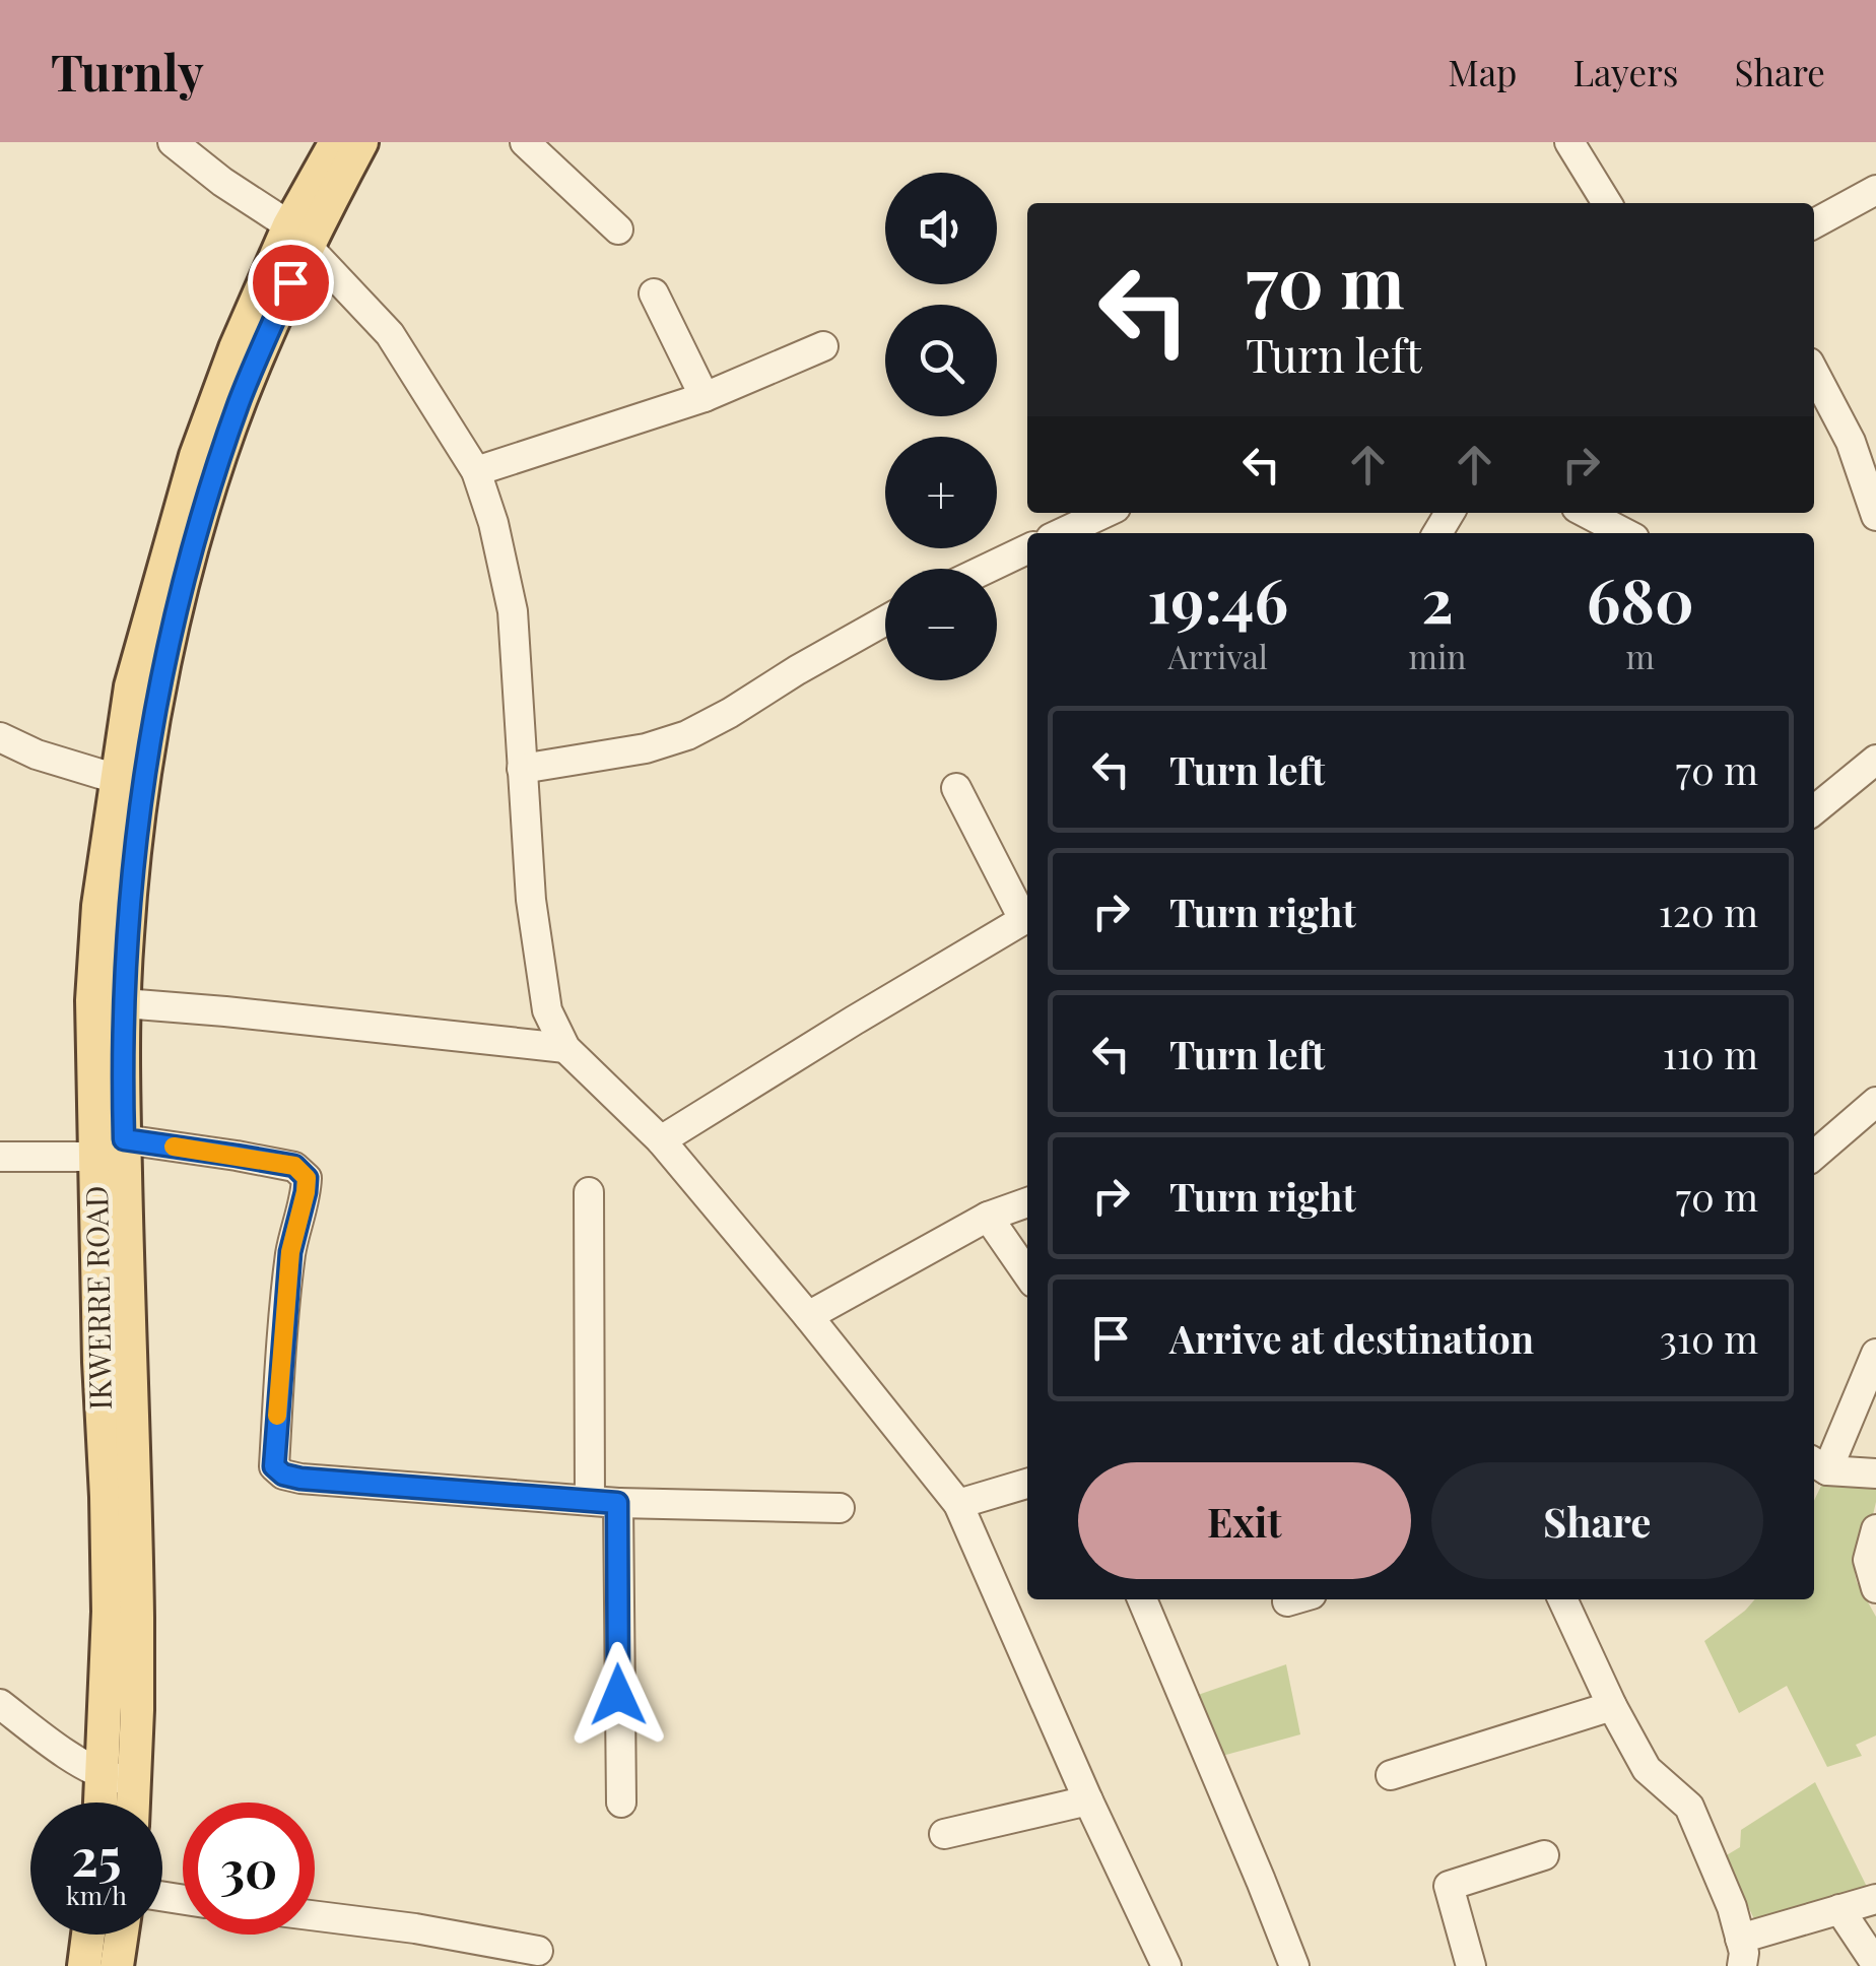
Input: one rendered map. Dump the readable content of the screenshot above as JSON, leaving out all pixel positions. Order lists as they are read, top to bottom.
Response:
{
  "streets": {
    "main road": ["IKWERRE ROAD"]
  },
  "page": {
    "header": "Turnly",
    "nav": ["Map", "Layers", "Share"],
    "map_buttons": ["+", "−"],
    "turn": ["70 m", "Turn left"],
    "eta": [
      "19:46",
      "Arrival",
      "2",
      "min",
      "680",
      "m"
    ],
    "list": [
      {
        "name": "Turn left",
        "value": "70 m"
      },
      {
        "name": "Turn right",
        "value": "120 m"
      },
      {
        "name": "Turn left",
        "value": "110 m"
      },
      {
        "name": "Turn right",
        "value": "70 m"
      },
      {
        "name": "Arrive at destination",
        "value": "310 m"
      }
    ],
    "buttons": ["Exit", "Share"],
    "speed": "25 km/h",
    "limit": "30"
  }
}
